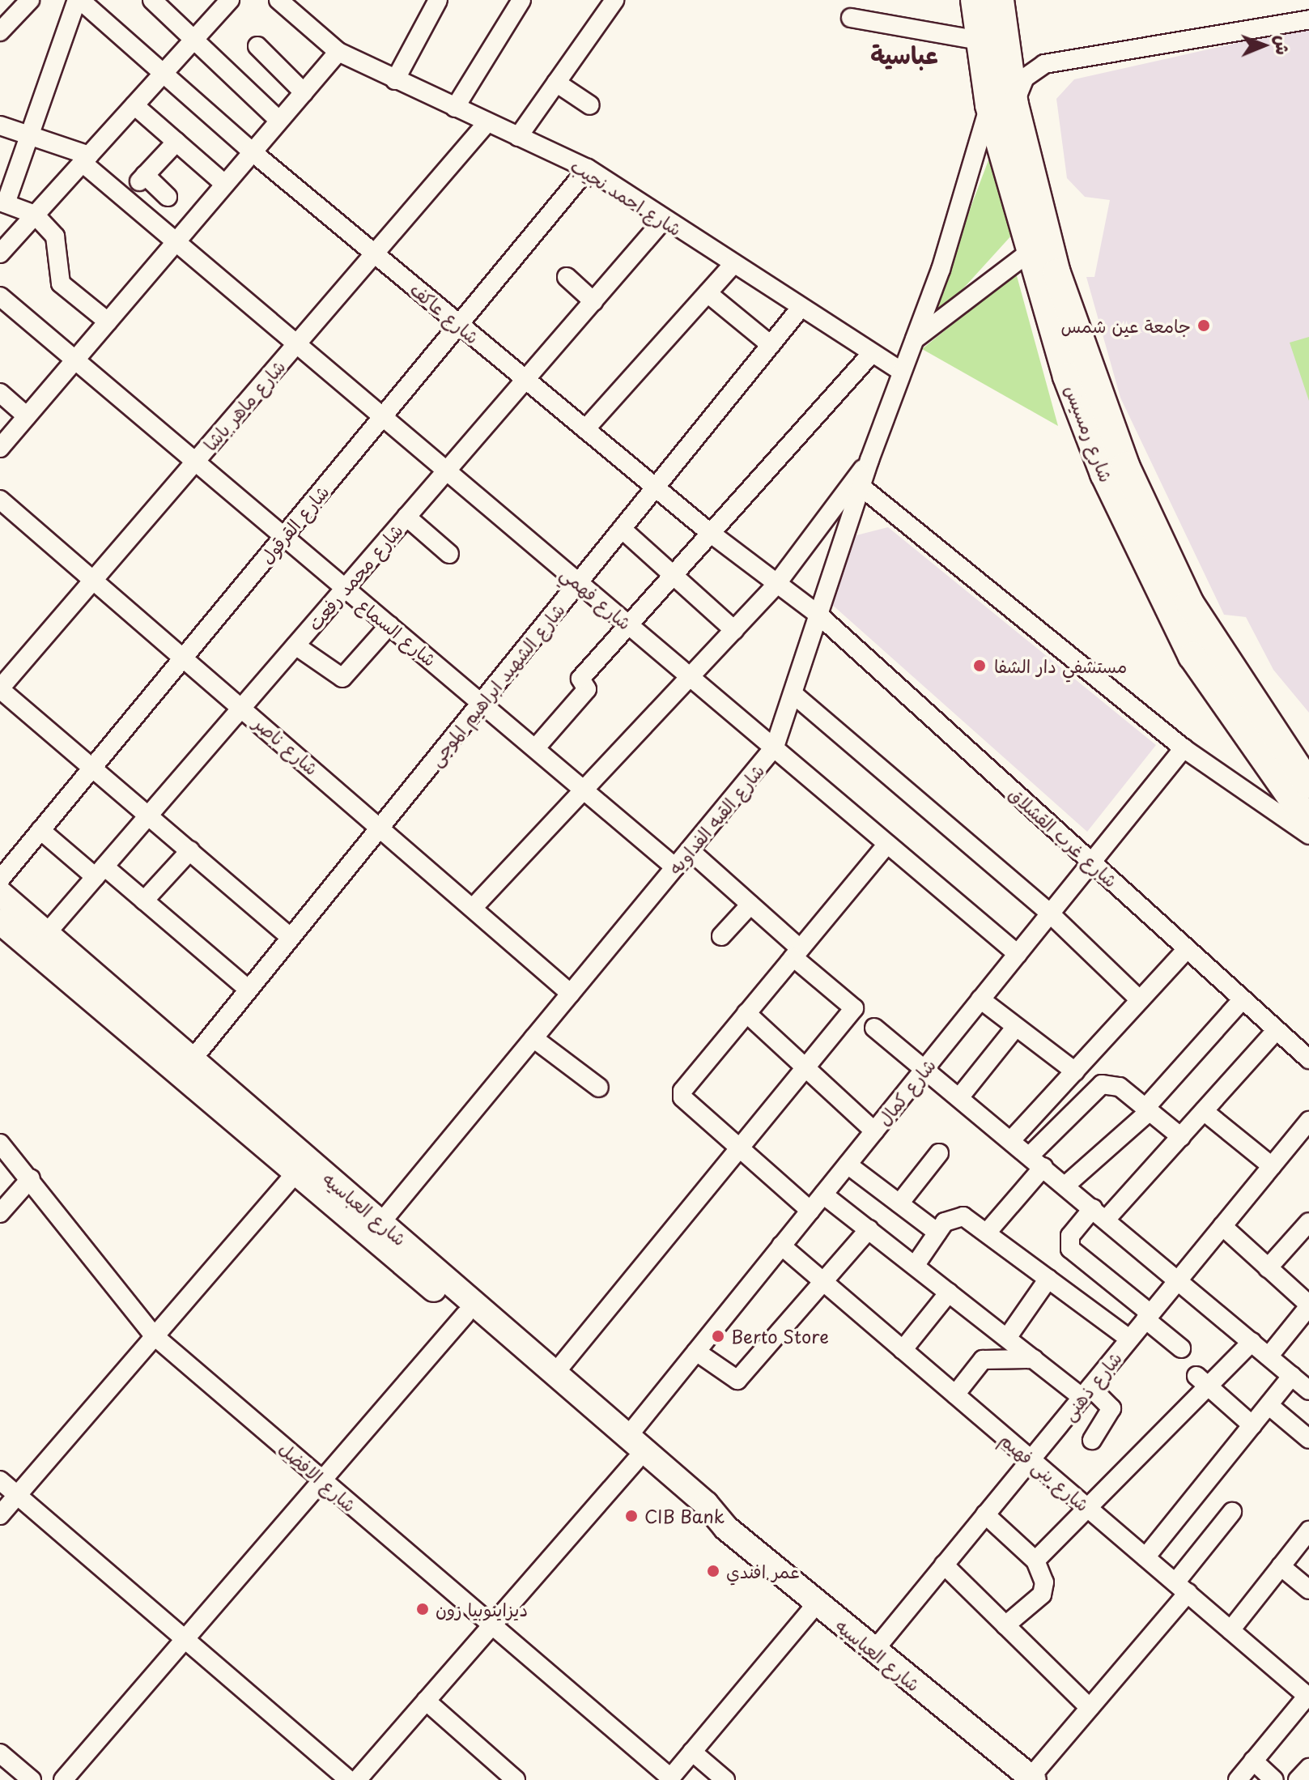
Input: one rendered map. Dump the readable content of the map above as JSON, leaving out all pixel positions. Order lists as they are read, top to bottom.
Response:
{
  "streets": {
    "main road": ["شارع رمسيس", "شارع العباسيه"],
    "street": [
      "شارع احمد نجيب",
      "شارع عاكف",
      "شارع ماهر باشا",
      "شارع القرقول",
      "شارع محمد رفعت",
      "شارع فهمي",
      "شارع السماع",
      "شارع الشهيد ابراهيم الموجى",
      "شارع ناصر",
      "شارع القبه الفداويه",
      "شارع غرب القشلاق",
      "شارع كمال",
      "شارع ذهنى",
      "شارع بنى فهيم",
      "شارع الافضل"
    ]
  },
  "crossings": [
    ["شارع احمد نجيب", "شارع ماهر باشا"],
    ["شارع احمد نجيب", "شارع القرقول"],
    ["شارع احمد نجيب", "شارع محمد رفعت"],
    ["شارع احمد نجيب", "شارع الشهيد ابراهيم الموجى"],
    ["شارع احمد نجيب", "شارع القبه الفداويه"],
    ["شارع عاكف", "شارع ماهر باشا"],
    ["شارع عاكف", "شارع القرقول"],
    ["شارع عاكف", "شارع محمد رفعت"],
    ["شارع عاكف", "شارع الشهيد ابراهيم الموجى"],
    ["شارع عاكف", "شارع القبه الفداويه"],
    ["شارع عاكف", "شارع غرب القشلاق"],
    ["شارع ماهر باشا", "شارع فهمي"],
    ["شارع ماهر باشا", "شارع السماع"],
    ["شارع ماهر باشا", "شارع ناصر"],
    ["شارع رمسيس", "شارع القبه الفداويه"],
    ["شارع القرقول", "شارع فهمي"],
    ["شارع القرقول", "شارع السماع"],
    ["شارع القرقول", "شارع ناصر"],
    ["شارع محمد رفعت", "شارع فهمي"],
    ["شارع محمد رفعت", "شارع السماع"],
    ["شارع محمد رفعت", "شارع ناصر"],
    ["شارع محمد رفعت", "شارع العباسيه"],
    ["شارع فهمي", "شارع الشهيد ابراهيم الموجى"],
    ["شارع فهمي", "شارع القبه الفداويه"],
    ["شارع فهمي", "شارع كمال"],
    ["شارع السماع", "شارع الشهيد ابراهيم الموجى"],
    ["شارع السماع", "شارع القبه الفداويه"],
    ["شارع الشهيد ابراهيم الموجى", "شارع ناصر"],
    ["شارع الشهيد ابراهيم الموجى", "شارع العباسيه"],
    ["شارع ناصر", "شارع القبه الفداويه"],
    ["شارع القبه الفداويه", "شارع غرب القشلاق"],
    ["شارع القبه الفداويه", "شارع العباسيه"],
    ["شارع غرب القشلاق", "شارع كمال"],
    ["شارع كمال", "شارع العباسيه"],
    ["شارع كمال", "شارع بنى فهيم"],
    ["شارع العباسيه", "شارع ذهنى"],
    ["شارع ذهنى", "شارع بنى فهيم"]
  ],
  "districts": ["عباسية"],
  "places": [
    "جامعة عين شمس",
    "مستشفي دار الشفا",
    "Berto Store",
    "CIB Bank",
    "عمر افندي",
    "ديزاينوبيا زون"
  ],
  "north": "right"
}
